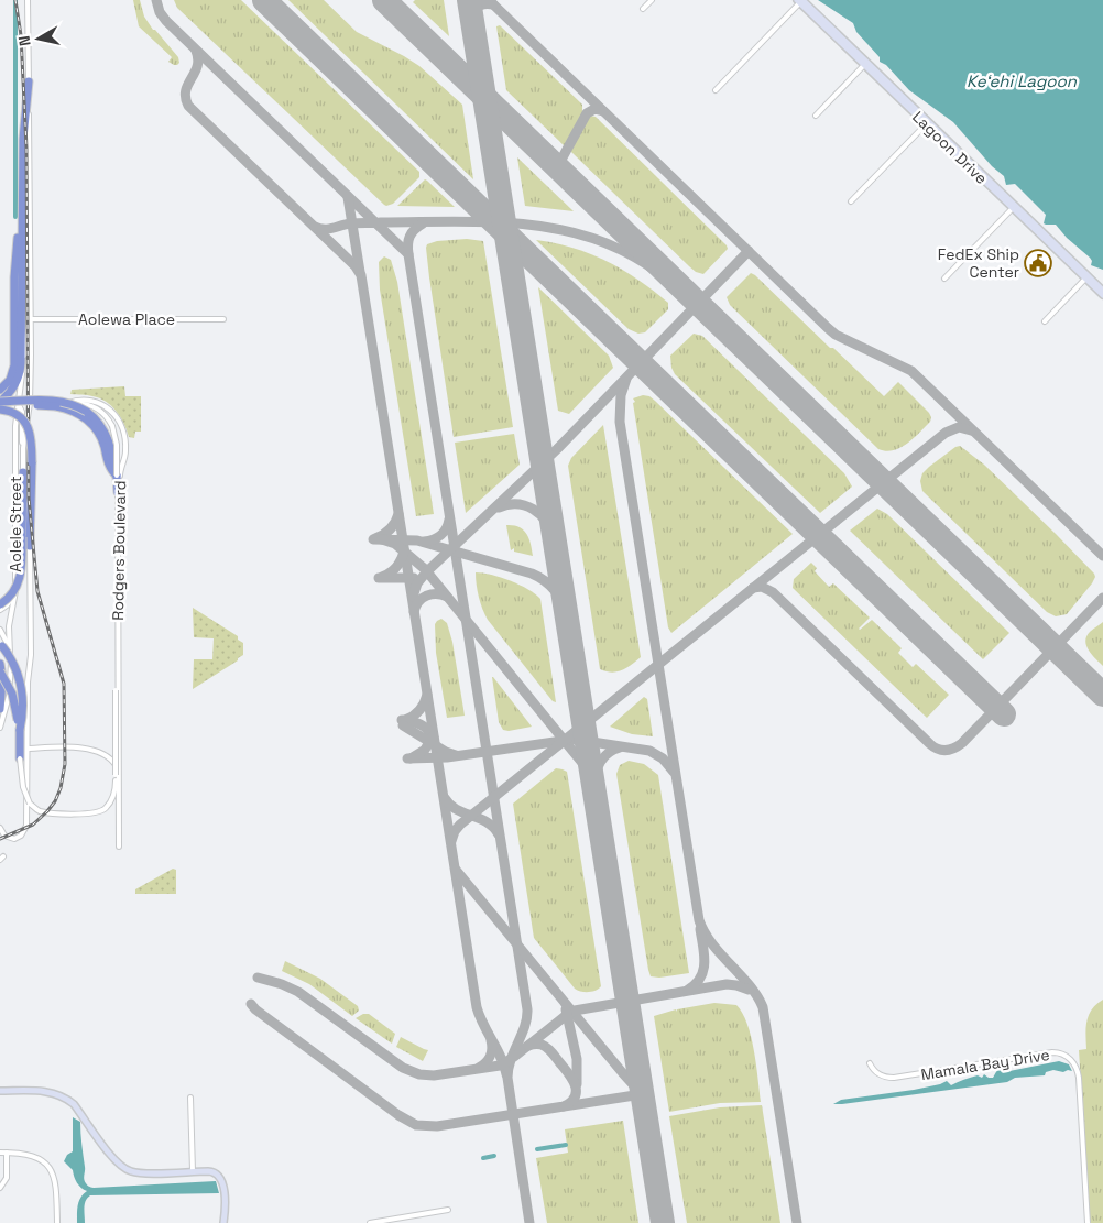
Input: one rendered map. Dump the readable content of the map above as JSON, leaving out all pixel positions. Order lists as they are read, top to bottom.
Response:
{
  "streets": {
    "street": [
      "Lagoon Drive",
      "Aolewa Place",
      "Aolele Street",
      "Rodgers Boulevard",
      "Mamala Bay Drive"
    ]
  },
  "crossings": [
    ["Aolewa Place", "Aolele Street"],
    ["Aolele Street", "Rodgers Boulevard"]
  ],
  "water": ["Keʻehi Lagoon"],
  "places": {
    "public building": ["FedEx Ship Center"]
  },
  "north": "left"
}
